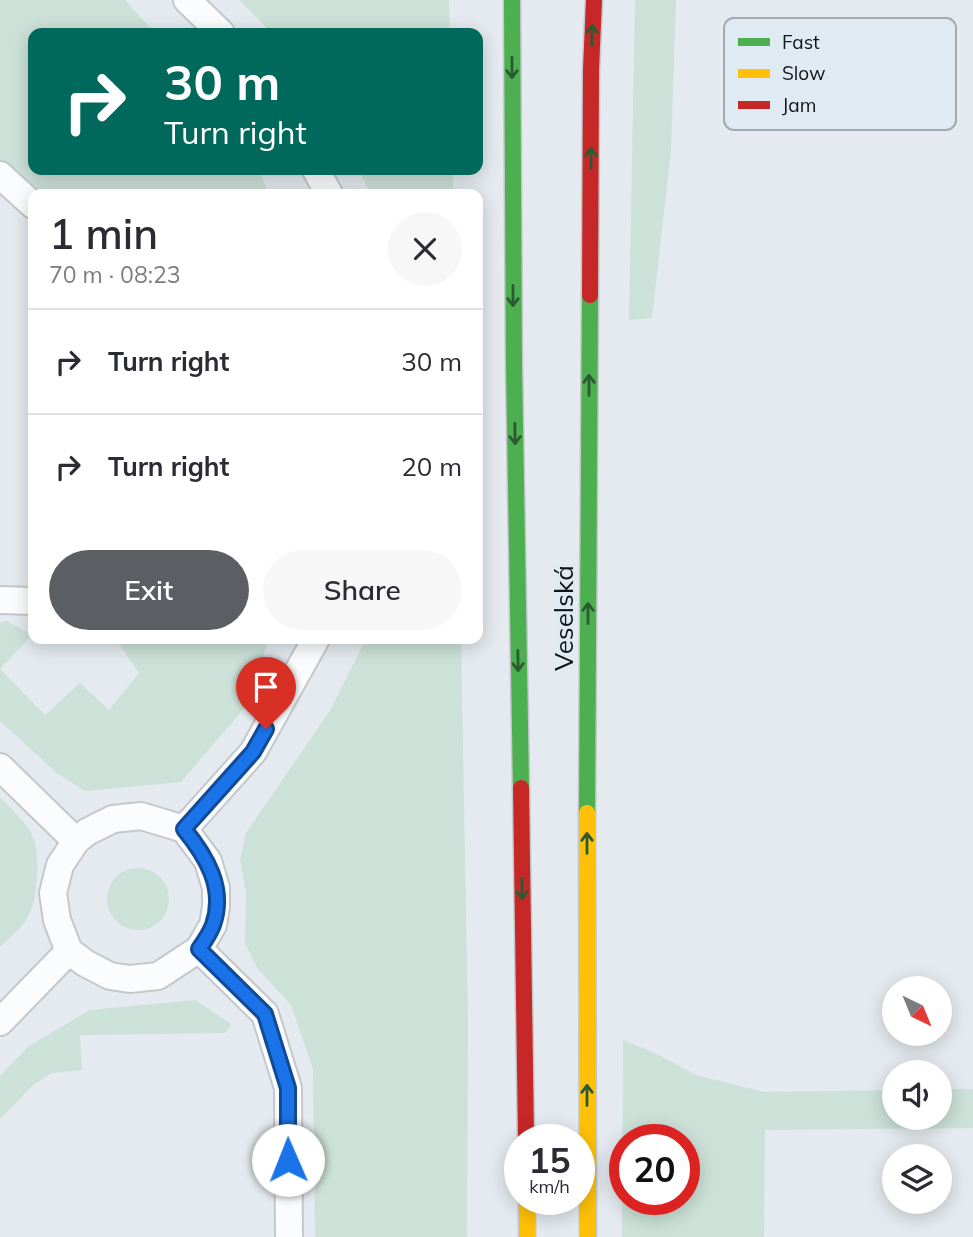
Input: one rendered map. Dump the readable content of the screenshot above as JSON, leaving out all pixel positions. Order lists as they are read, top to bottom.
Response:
{
  "streets": {
    "main road": ["Veselská"]
  },
  "legend": ["Fast", "Slow", "Jam"],
  "north": "bottom right",
  "page": {
    "turn": ["30 m", "Turn right"],
    "heading": ["1 min", "70 m · 08:23"],
    "list": [
      {
        "name": "Turn right",
        "value": "30 m"
      },
      {
        "name": "Turn right",
        "value": "20 m"
      }
    ],
    "buttons": ["Exit", "Share"],
    "speed": "15 km/h",
    "limit": "20"
  }
}
